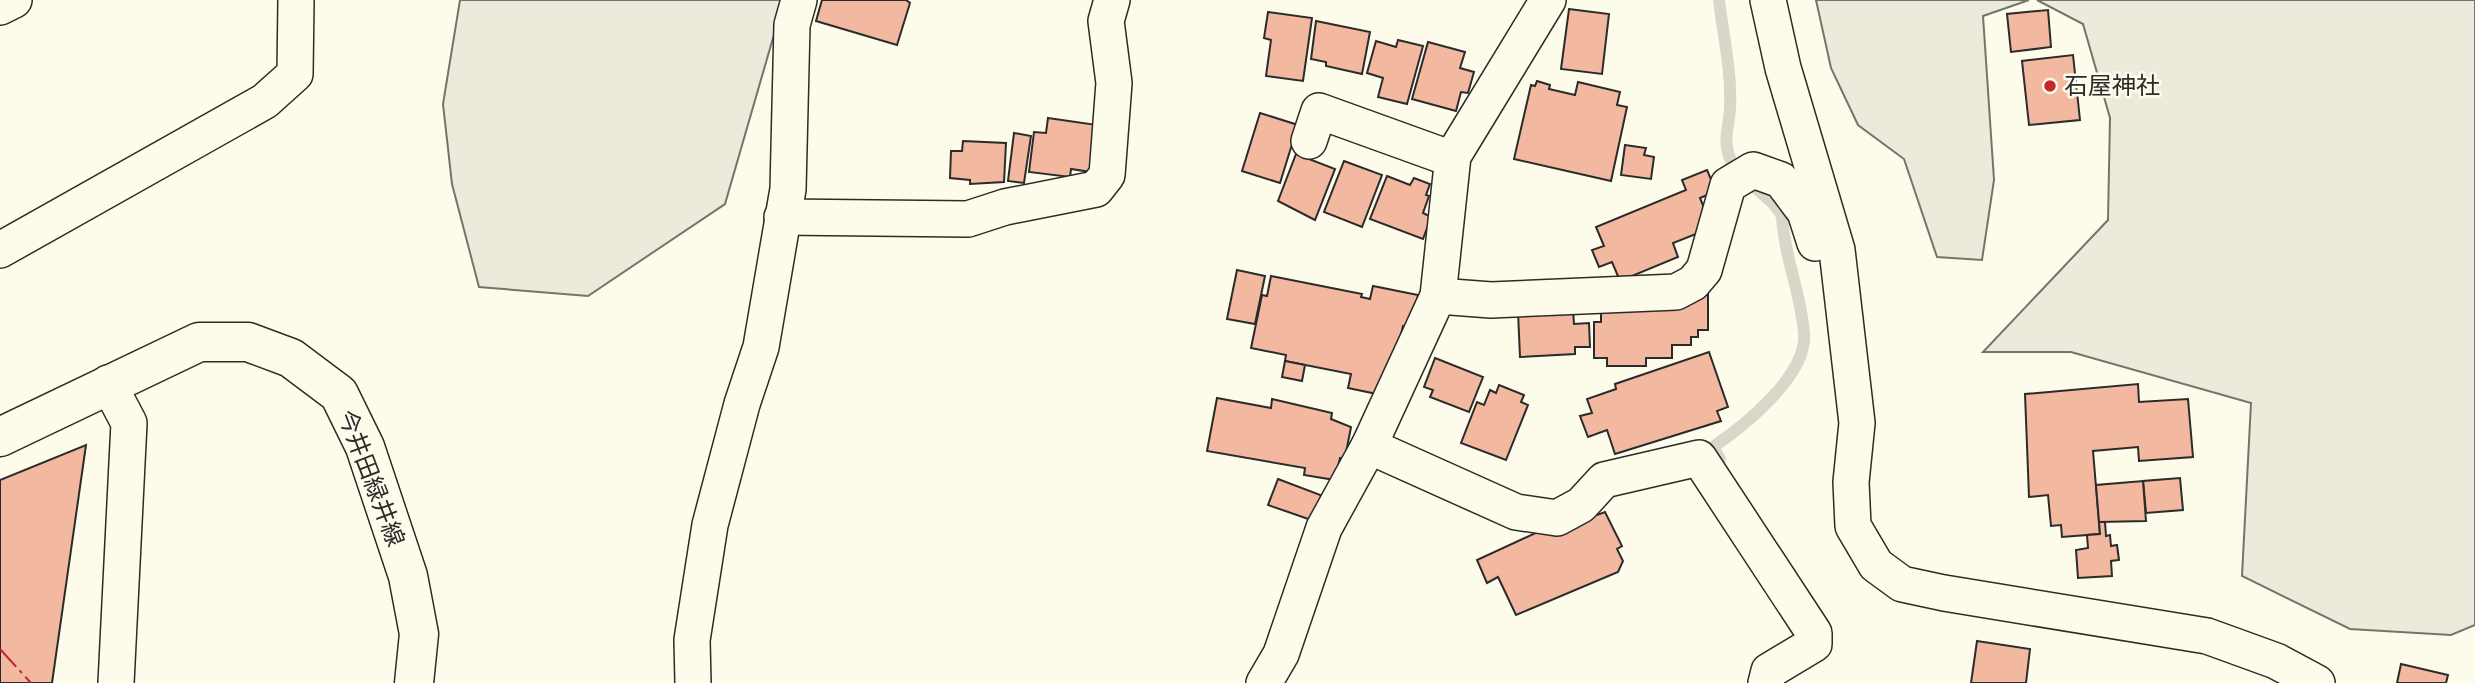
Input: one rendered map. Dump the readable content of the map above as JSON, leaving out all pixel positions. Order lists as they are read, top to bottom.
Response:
{
  "streets": {
    "main road": ["今井田緑井線"]
  },
  "places": ["石屋神社"]
}
